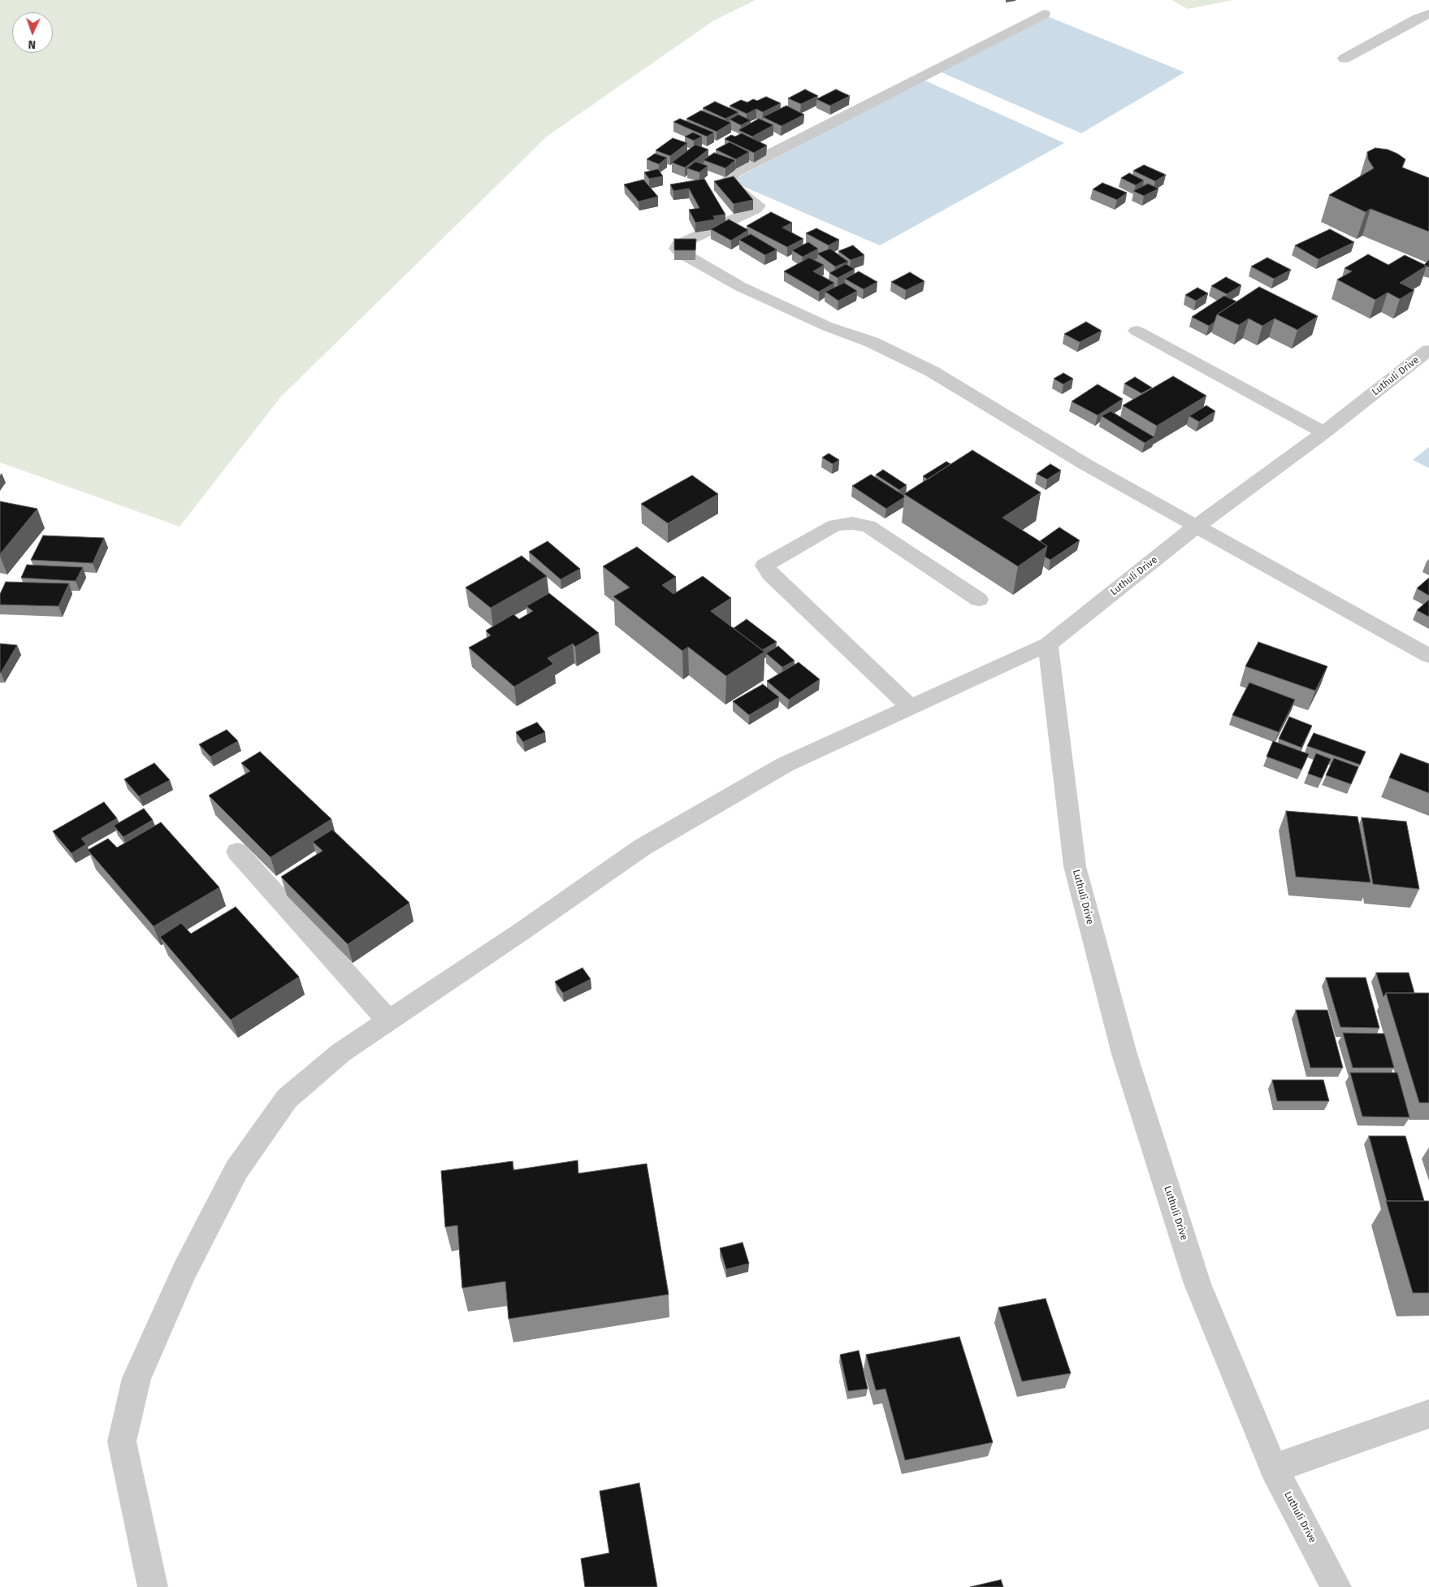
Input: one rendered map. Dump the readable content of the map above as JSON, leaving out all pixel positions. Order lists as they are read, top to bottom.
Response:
{
  "streets": {
    "street": ["Luthuli Drive"]
  },
  "north": "bottom"
}
